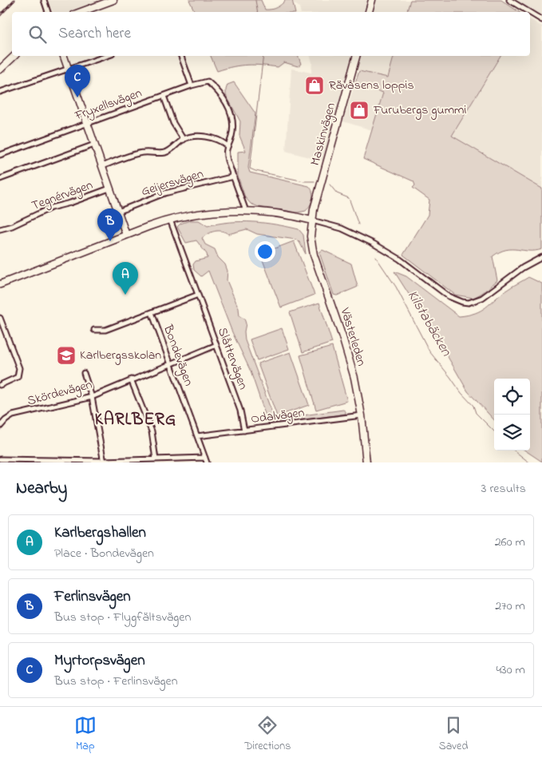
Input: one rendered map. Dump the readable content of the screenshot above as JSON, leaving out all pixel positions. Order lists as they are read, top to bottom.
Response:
{
  "streets": {
    "street": [
      "Fryxellsvägen",
      "Maskinvägen",
      "Geijersvägen",
      "Tegnérvägen",
      "Västerleden",
      "Bondevägen",
      "Slåttervägen",
      "Skördevägen",
      "Odalvägen"
    ]
  },
  "crossings": [
    ["Maskinvägen", "Västerleden"],
    ["Västerleden", "Odalvägen"],
    ["Bondevägen", "Skördevägen"],
    ["Bondevägen", "Odalvägen"],
    ["Slåttervägen", "Skördevägen"],
    ["Slåttervägen", "Odalvägen"]
  ],
  "districts": ["KARLBERG"],
  "water": ["Kilstabäcken"],
  "places": {
    "shop": ["Rävåsens loppis", "Furubergs gummi"],
    "school or university": ["Karlbergsskolan"]
  },
  "page": {
    "search": "Search here",
    "pins": ["C", "B", "A"],
    "heading": ["Nearby", "3 results"],
    "list": [
      {
        "mark": "A",
        "name": "Karlbergshallen",
        "note": "Place · Bondevägen",
        "value": "260 m"
      },
      {
        "mark": "B",
        "name": "Ferlinsvägen",
        "note": "Bus stop · Flygfältsvägen",
        "value": "270 m"
      },
      {
        "mark": "C",
        "name": "Myrtorpsvägen",
        "note": "Bus stop · Ferlinsvägen",
        "value": "430 m"
      }
    ],
    "nav": ["Map", "Directions", "Saved"]
  }
}
